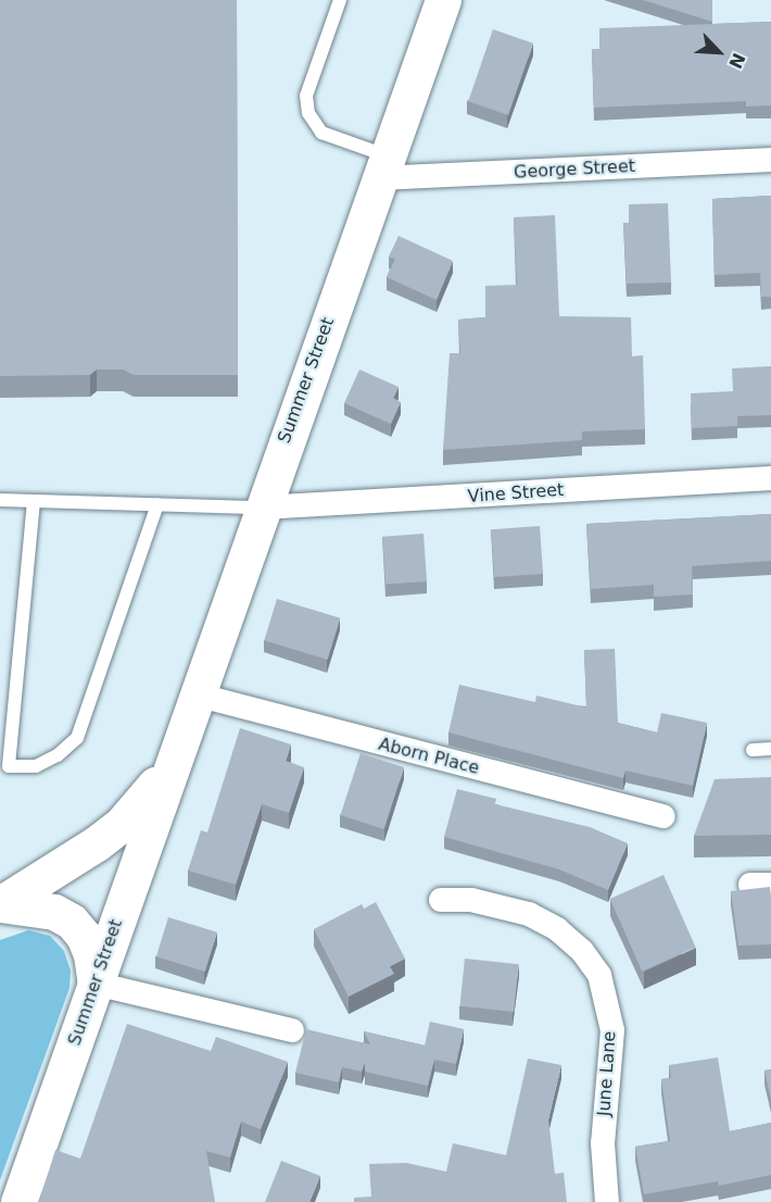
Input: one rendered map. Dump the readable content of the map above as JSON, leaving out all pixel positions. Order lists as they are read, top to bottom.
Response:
{
  "streets": {
    "main road": ["Summer Street"],
    "street": [
      "George Street",
      "Vine Street",
      "Aborn Place",
      "June Lane"
    ]
  },
  "crossings": [
    ["George Street", "Summer Street"],
    ["Summer Street", "Vine Street"],
    ["Summer Street", "Aborn Place"]
  ],
  "north": "bottom right"
}
